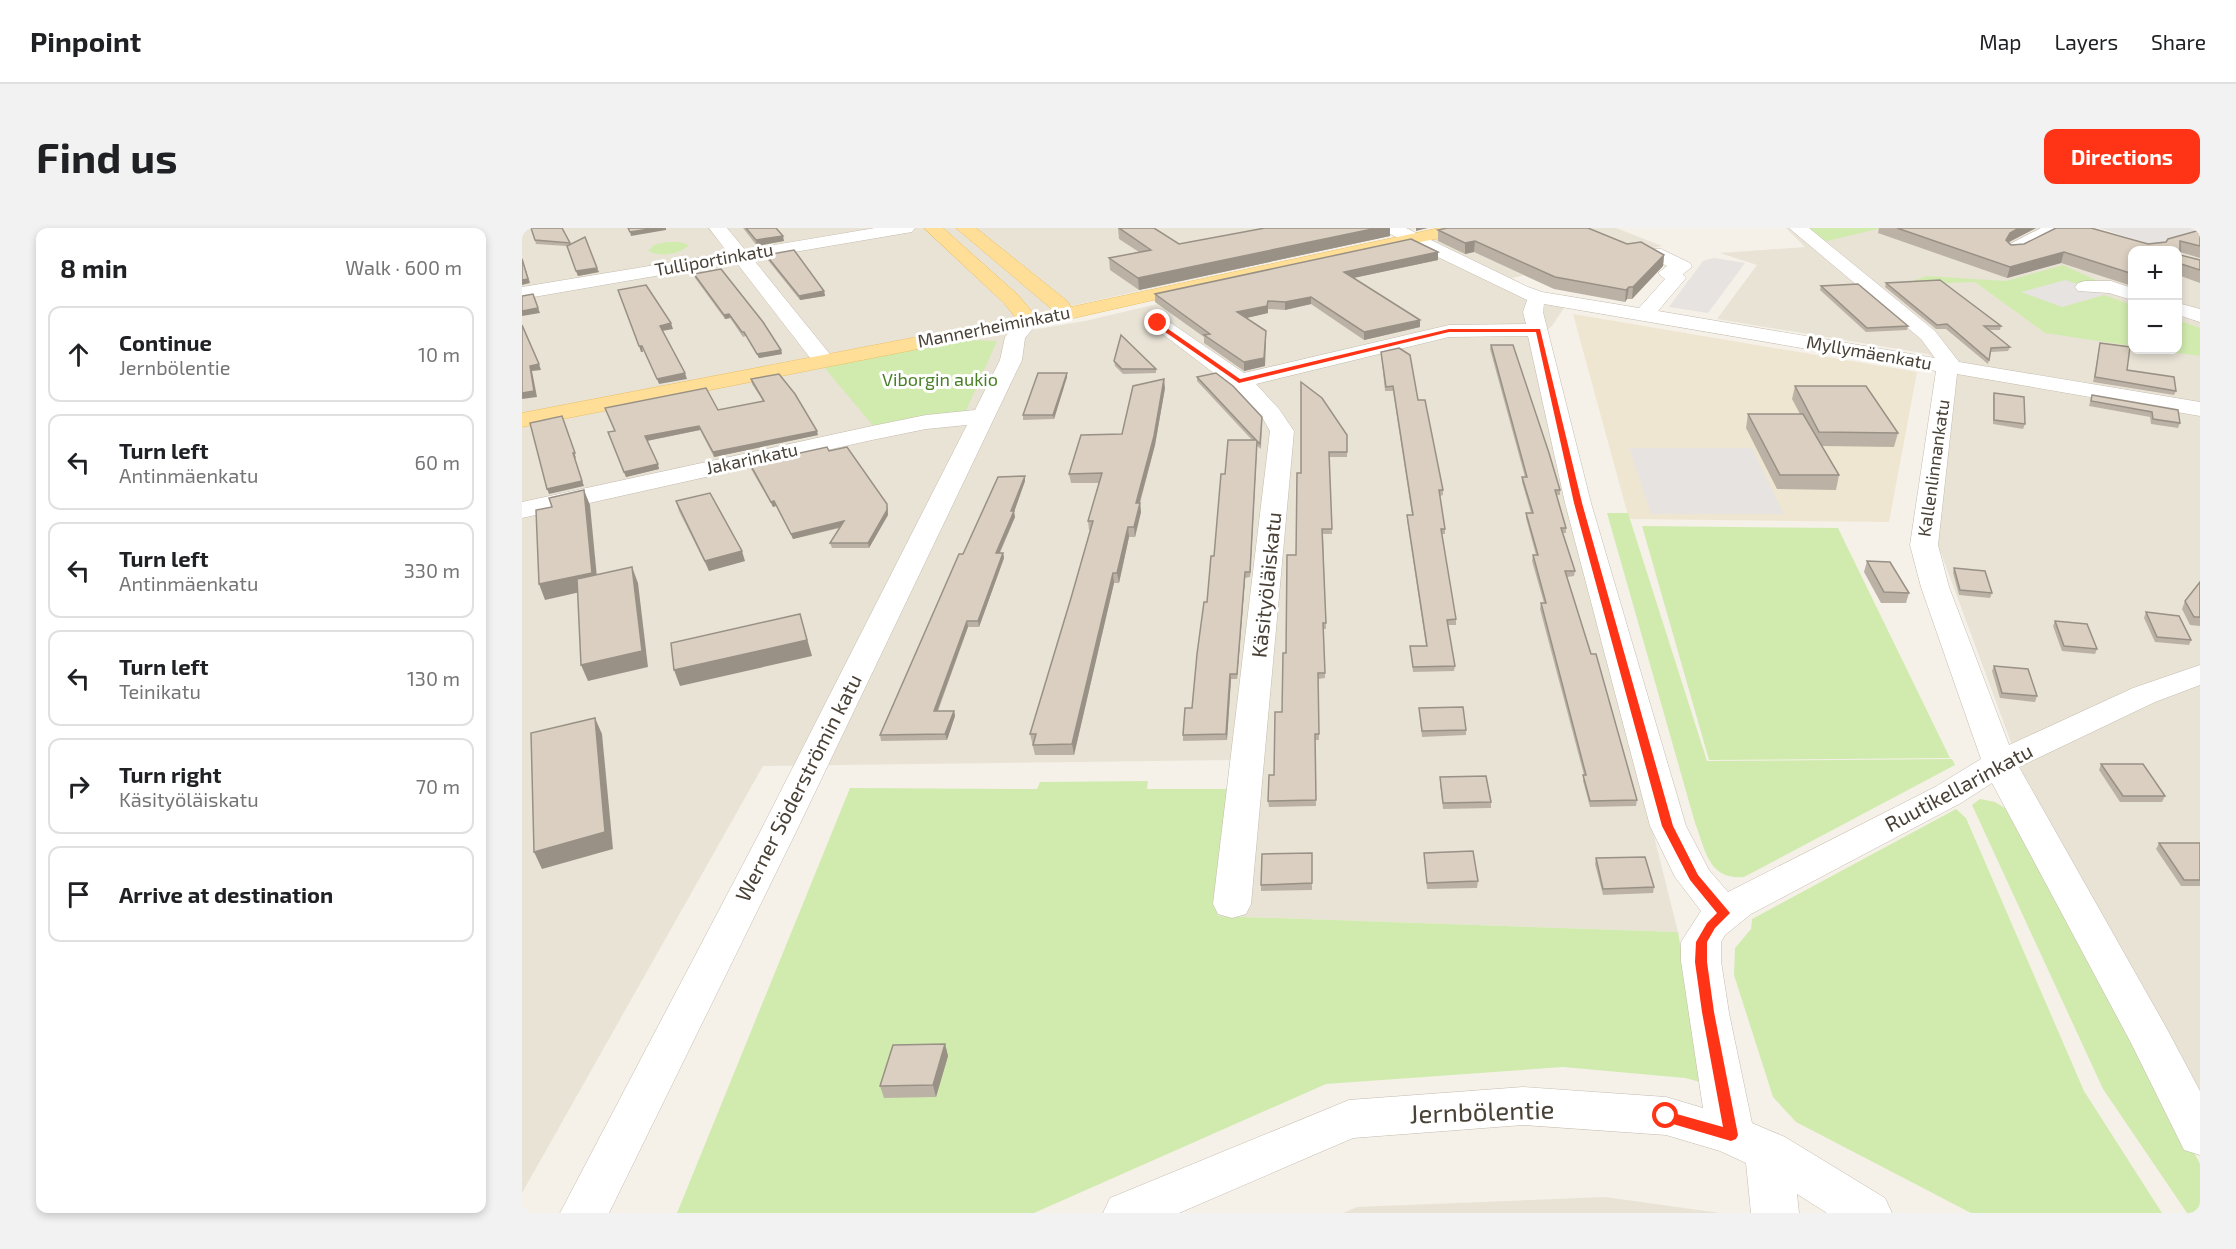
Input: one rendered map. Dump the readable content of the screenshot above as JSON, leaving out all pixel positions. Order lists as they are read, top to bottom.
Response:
{
  "streets": {
    "main road": ["Mannerheiminkatu"],
    "street": [
      "Tulliportinkatu",
      "Myllymäenkatu",
      "Jakarinkatu",
      "Kallenlinnankatu",
      "Käsityöläiskatu",
      "Werner Söderströmin katu",
      "Ruutikellarinkatu",
      "Jernbölentie"
    ]
  },
  "crossings": [
    ["Mannerheiminkatu", "Myllymäenkatu"],
    ["Mannerheiminkatu", "Werner Söderströmin katu"],
    ["Myllymäenkatu", "Kallenlinnankatu"],
    ["Jakarinkatu", "Werner Söderströmin katu"],
    ["Kallenlinnankatu", "Ruutikellarinkatu"],
    ["Ruutikellarinkatu", "Jernbölentie"]
  ],
  "parks": ["Viborgin aukio"],
  "page": {
    "header": "Pinpoint",
    "nav": ["Map", "Layers", "Share"],
    "buttons": "Directions",
    "title": "Find us",
    "heading": ["8 min", "Walk · 600 m"],
    "map_buttons": ["+", "−"],
    "list": [
      ["Continue", "Jernbölentie", "10 m"],
      ["Turn left", "Antinmäenkatu", "60 m"],
      ["Turn left", "Antinmäenkatu", "330 m"],
      ["Turn left", "Teinikatu", "130 m"],
      ["Turn right", "Käsityöläiskatu", "70 m"],
      "Arrive at destination"
    ]
  }
}
